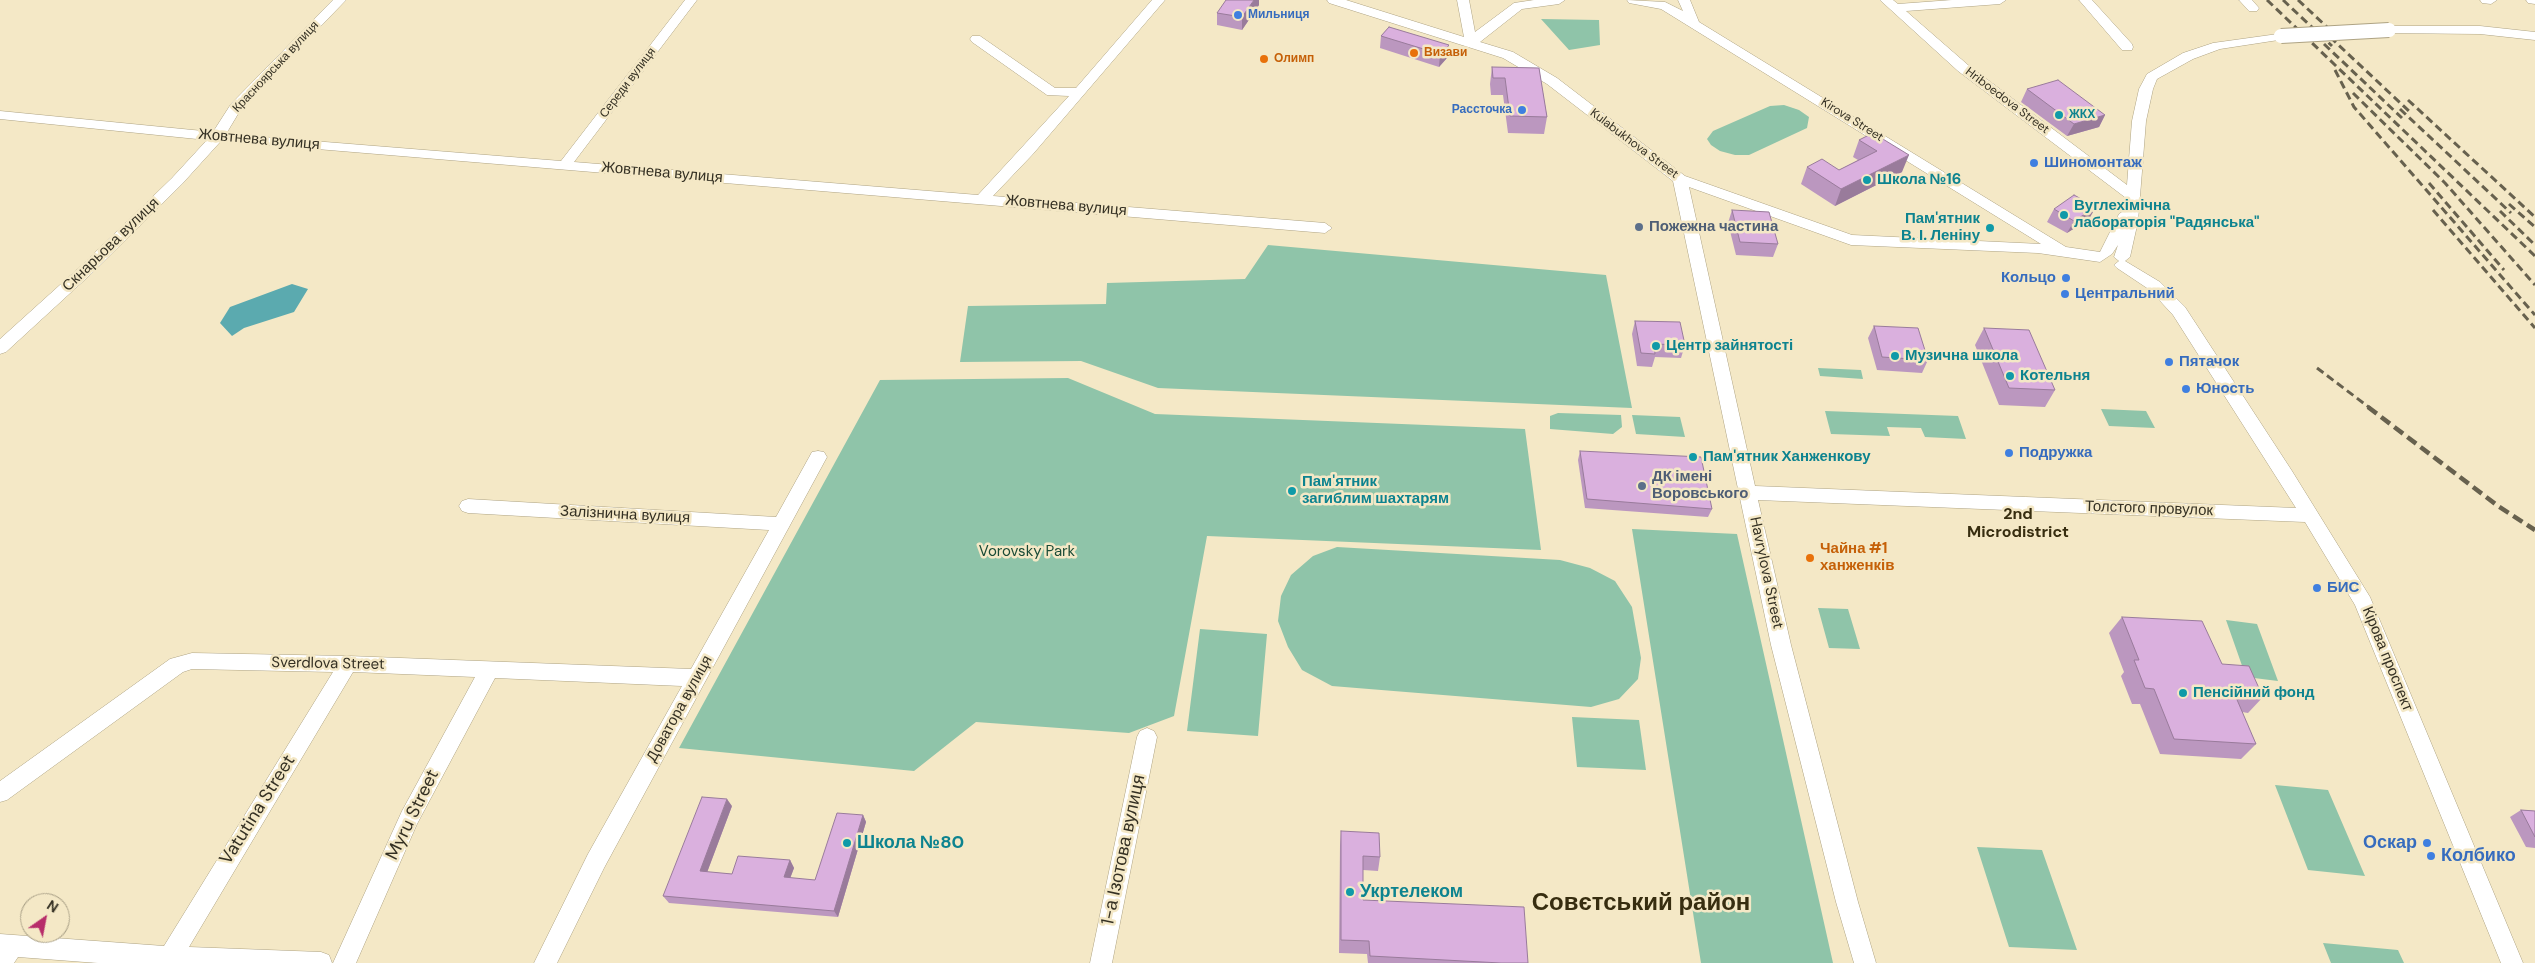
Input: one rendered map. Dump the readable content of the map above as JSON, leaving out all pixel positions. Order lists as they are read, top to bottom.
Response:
{
  "streets": {
    "street": [
      "Красноярська вулиця",
      "Середи вулиця",
      "Hriboedova Street",
      "Kirova Street",
      "Жовтнева вулиця",
      "Kulabukhova Street",
      "Скнарьова вулиця",
      "Толстого провулок",
      "Залізнична вулиця",
      "Havrylova Street",
      "Кірова проспект",
      "Sverdlova Street",
      "Доватора вулиця",
      "Vatutina Street",
      "Myru Street",
      "1-а Ізотова вулиця"
    ]
  },
  "crossings": [
    ["Красноярська вулиця", "Жовтнева вулиця"],
    ["Красноярська вулиця", "Скнарьова вулиця"],
    ["Середи вулиця", "Жовтнева вулиця"],
    ["Kirova Street", "Kulabukhova Street"],
    ["Жовтнева вулиця", "Скнарьова вулиця"],
    ["Kulabukhova Street", "Havrylova Street"],
    ["Kulabukhova Street", "Кірова проспект"],
    ["Толстого провулок", "Havrylova Street"],
    ["Толстого провулок", "Кірова проспект"],
    ["Залізнична вулиця", "Доватора вулиця"],
    ["Sverdlova Street", "Доватора вулиця"],
    ["Sverdlova Street", "Vatutina Street"],
    ["Sverdlova Street", "Myru Street"]
  ],
  "districts": ["2nd Microdistrict", "Совєтський район"],
  "parks": ["Vorovsky Park"],
  "places": [
    "Мильниця",
    "Визави",
    "Олимп",
    "Рассточка",
    "ЖКХ",
    "Шиномонтаж",
    "Школа №16",
    "Вуглехімічна лабораторія \"Радянська\"",
    "Пожежна частина",
    "Пам'ятник В. І. Леніну",
    "Кольцо",
    "Центральний",
    "Центр зайнятості",
    "Музична школа",
    "Пятачок",
    "Котельня",
    "Юность",
    "Подружка",
    "Пам'ятник Ханженкову",
    "ДК імені Воровського",
    "Пам'ятник загиблим шахтарям",
    "Чайна #1 ханженків",
    "БИС",
    "Пенсійний фонд",
    "Школа №80",
    "Оскар",
    "Колбико",
    "Укртелеком"
  ],
  "north": "top right"
}
